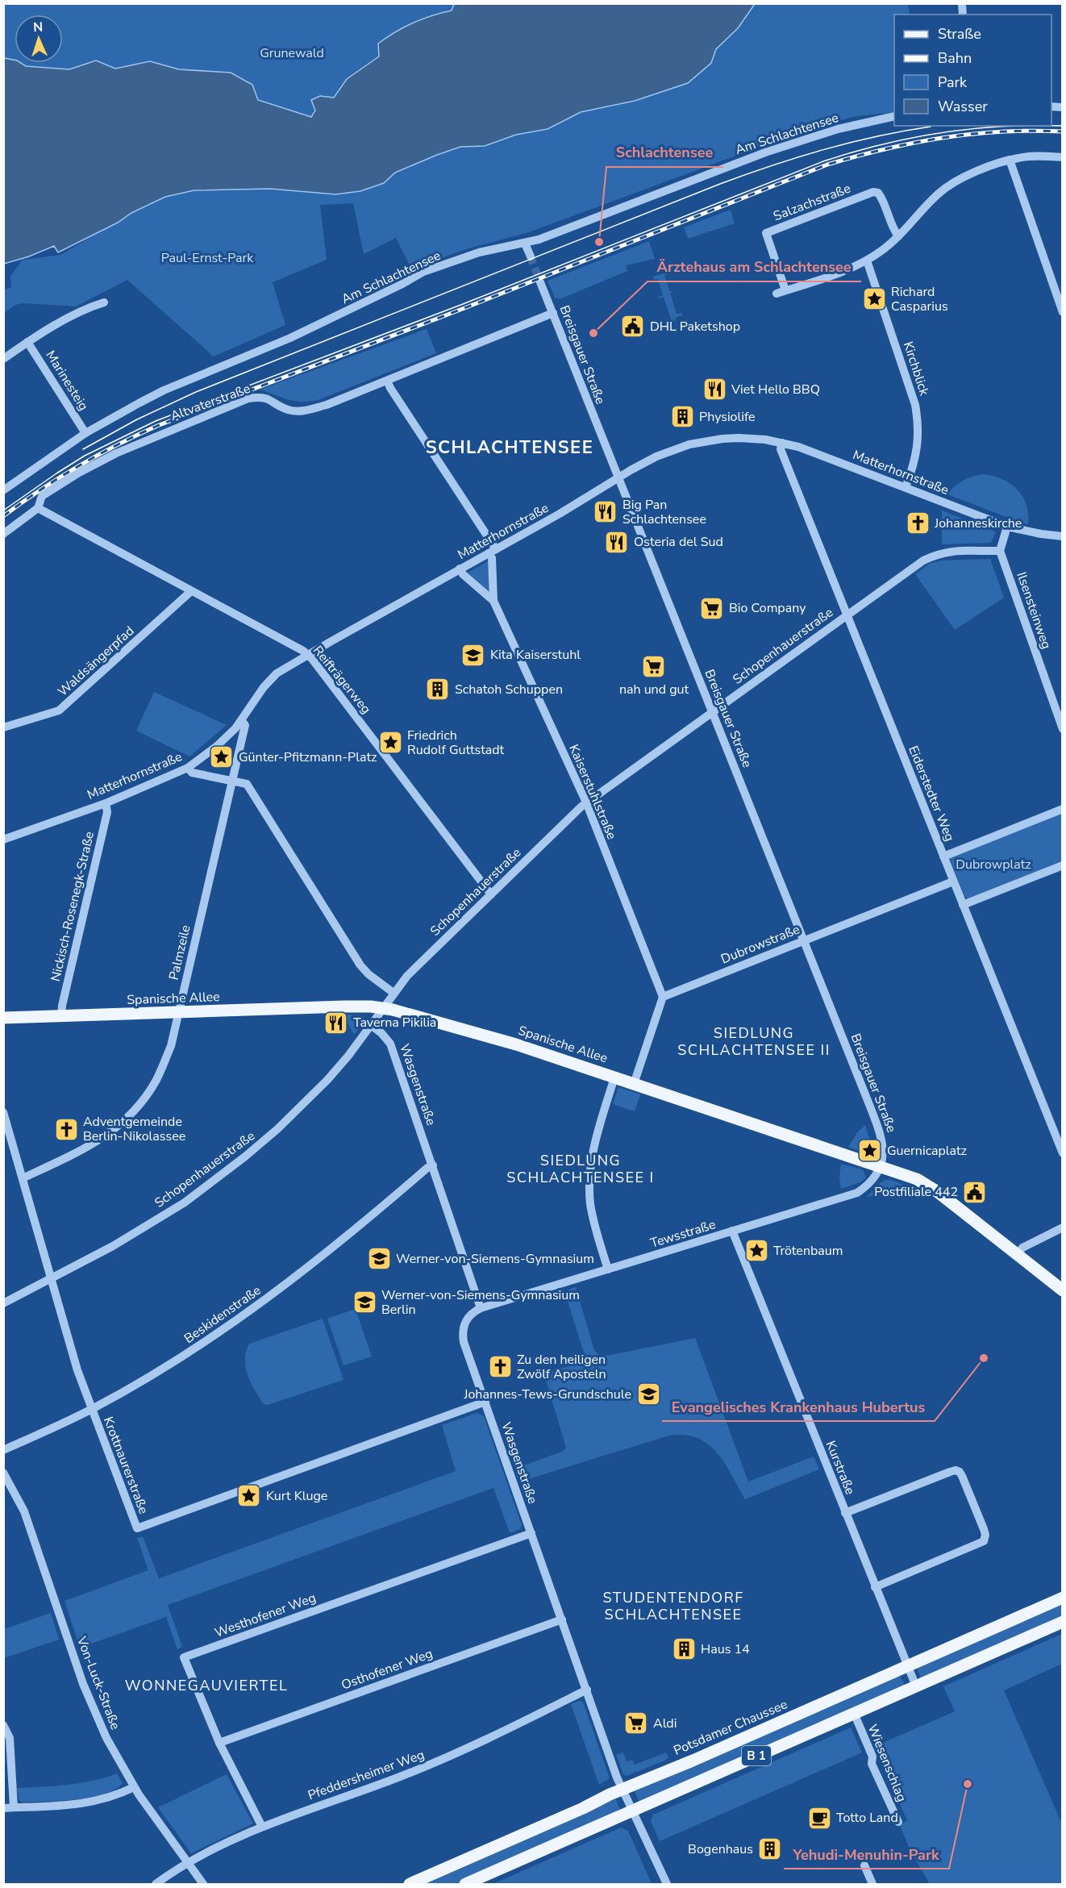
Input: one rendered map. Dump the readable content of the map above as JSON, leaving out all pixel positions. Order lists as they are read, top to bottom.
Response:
{
  "streets": {
    "main road": ["Spanische Allee", "Potsdamer Chaussee", "B 1"],
    "street": [
      "Am Schlachtensee",
      "Salzachstraße",
      "Breisgauer Straße",
      "Kirchblick",
      "Marinesteig",
      "Altvaterstraße",
      "Matterhornstraße",
      "Ilsensteinweg",
      "Schopenhauerstraße",
      "Waldsängerpfad",
      "Reifträgerweg",
      "Kaiserstuhlstraße",
      "Eiderstedter Weg",
      "Nickisch-Rosenegk-Straße",
      "Dubrowstraße",
      "Palmzeile",
      "Wasgenstraße",
      "Tewsstraße",
      "Beskidenstraße",
      "Krottnaurerstraße",
      "Kurstraße",
      "Westhofener Weg",
      "Osthofener Weg",
      "Von-Luck-Straße",
      "Wiesenschlag",
      "Pfeddersheimer Weg"
    ]
  },
  "crossings": [
    ["Am Schlachtensee", "Marinesteig"],
    ["Breisgauer Straße", "Altvaterstraße"],
    ["Breisgauer Straße", "Matterhornstraße"],
    ["Breisgauer Straße", "Schopenhauerstraße"],
    ["Breisgauer Straße", "Dubrowstraße"],
    ["Breisgauer Straße", "Spanische Allee"],
    ["Breisgauer Straße", "Tewsstraße"],
    ["Kirchblick", "Matterhornstraße"],
    ["Altvaterstraße", "Reifträgerweg"],
    ["Altvaterstraße", "Kaiserstuhlstraße"],
    ["Matterhornstraße", "Reifträgerweg"],
    ["Matterhornstraße", "Kaiserstuhlstraße"],
    ["Matterhornstraße", "Eiderstedter Weg"],
    ["Matterhornstraße", "Nickisch-Rosenegk-Straße"],
    ["Matterhornstraße", "Palmzeile"],
    ["Ilsensteinweg", "Schopenhauerstraße"],
    ["Schopenhauerstraße", "Reifträgerweg"],
    ["Schopenhauerstraße", "Kaiserstuhlstraße"],
    ["Schopenhauerstraße", "Eiderstedter Weg"],
    ["Schopenhauerstraße", "Spanische Allee"],
    ["Schopenhauerstraße", "Wasgenstraße"],
    ["Schopenhauerstraße", "Krottnaurerstraße"],
    ["Waldsängerpfad", "Reifträgerweg"],
    ["Kaiserstuhlstraße", "Dubrowstraße"],
    ["Eiderstedter Weg", "Dubrowstraße"],
    ["Nickisch-Rosenegk-Straße", "Spanische Allee"],
    ["Palmzeile", "Spanische Allee"],
    ["Palmzeile", "Krottnaurerstraße"],
    ["Spanische Allee", "Tewsstraße"],
    ["Wasgenstraße", "Tewsstraße"],
    ["Wasgenstraße", "Beskidenstraße"],
    ["Wasgenstraße", "Krottnaurerstraße"],
    ["Wasgenstraße", "Westhofener Weg"],
    ["Wasgenstraße", "Osthofener Weg"],
    ["Wasgenstraße", "Potsdamer Chaussee"],
    ["Wasgenstraße", "B 1"],
    ["Wasgenstraße", "Pfeddersheimer Weg"],
    ["Tewsstraße", "Kurstraße"],
    ["Beskidenstraße", "Krottnaurerstraße"],
    ["Kurstraße", "Potsdamer Chaussee"],
    ["Kurstraße", "B 1"],
    ["Westhofener Weg", "Osthofener Weg"],
    ["Westhofener Weg", "Pfeddersheimer Weg"],
    ["Von-Luck-Straße", "Pfeddersheimer Weg"],
    ["B 1", "Wiesenschlag"]
  ],
  "districts": [
    "SCHLACHTENSEE",
    "SIEDLUNG SCHLACHTENSEE II",
    "SIEDLUNG SCHLACHTENSEE I",
    "STUDENTENDORF SCHLACHTENSEE",
    "WONNEGAUVIERTEL"
  ],
  "parks": ["Grunewald", "Paul-Ernst-Park", "Dubrowplatz"],
  "places": {
    "other": [
      "Schlachtensee",
      "Ärztehaus am Schlachtensee",
      "Evangelisches Krankenhaus Hubertus",
      "Yehudi-Menuhin-Park"
    ],
    "place": [
      "Richard Casparius",
      "Friedrich Rudolf Guttstadt",
      "Günter-Pfitzmann-Platz",
      "Guernicaplatz",
      "Trötenbaum",
      "Kurt Kluge"
    ],
    "public building": ["DHL Paketshop", "Postfiliale 442"],
    "restaurant": [
      "Viet Hello BBQ",
      "Big Pan Schlachtensee",
      "Osteria del Sud",
      "Taverna Pikilia"
    ],
    "building": [
      "Physiolife",
      "Schatoh Schuppen",
      "Haus 14",
      "Bogenhaus"
    ],
    "church": ["Johanneskirche", "Adventgemeinde Berlin-Nikolassee", "Zu den heiligen Zwölf Aposteln"],
    "supermarket": ["Bio Company", "nah und gut", "Aldi"],
    "school or university": [
      "Kita Kaiserstuhl",
      "Werner-von-Siemens-Gymnasium",
      "Werner-von-Siemens-Gymnasium Berlin",
      "Johannes-Tews-Grundschule"
    ],
    "cafe": ["Totto Land"]
  },
  "legend": [
    "Straße",
    "Bahn",
    "Park",
    "Wasser"
  ],
  "north": "top"
}
